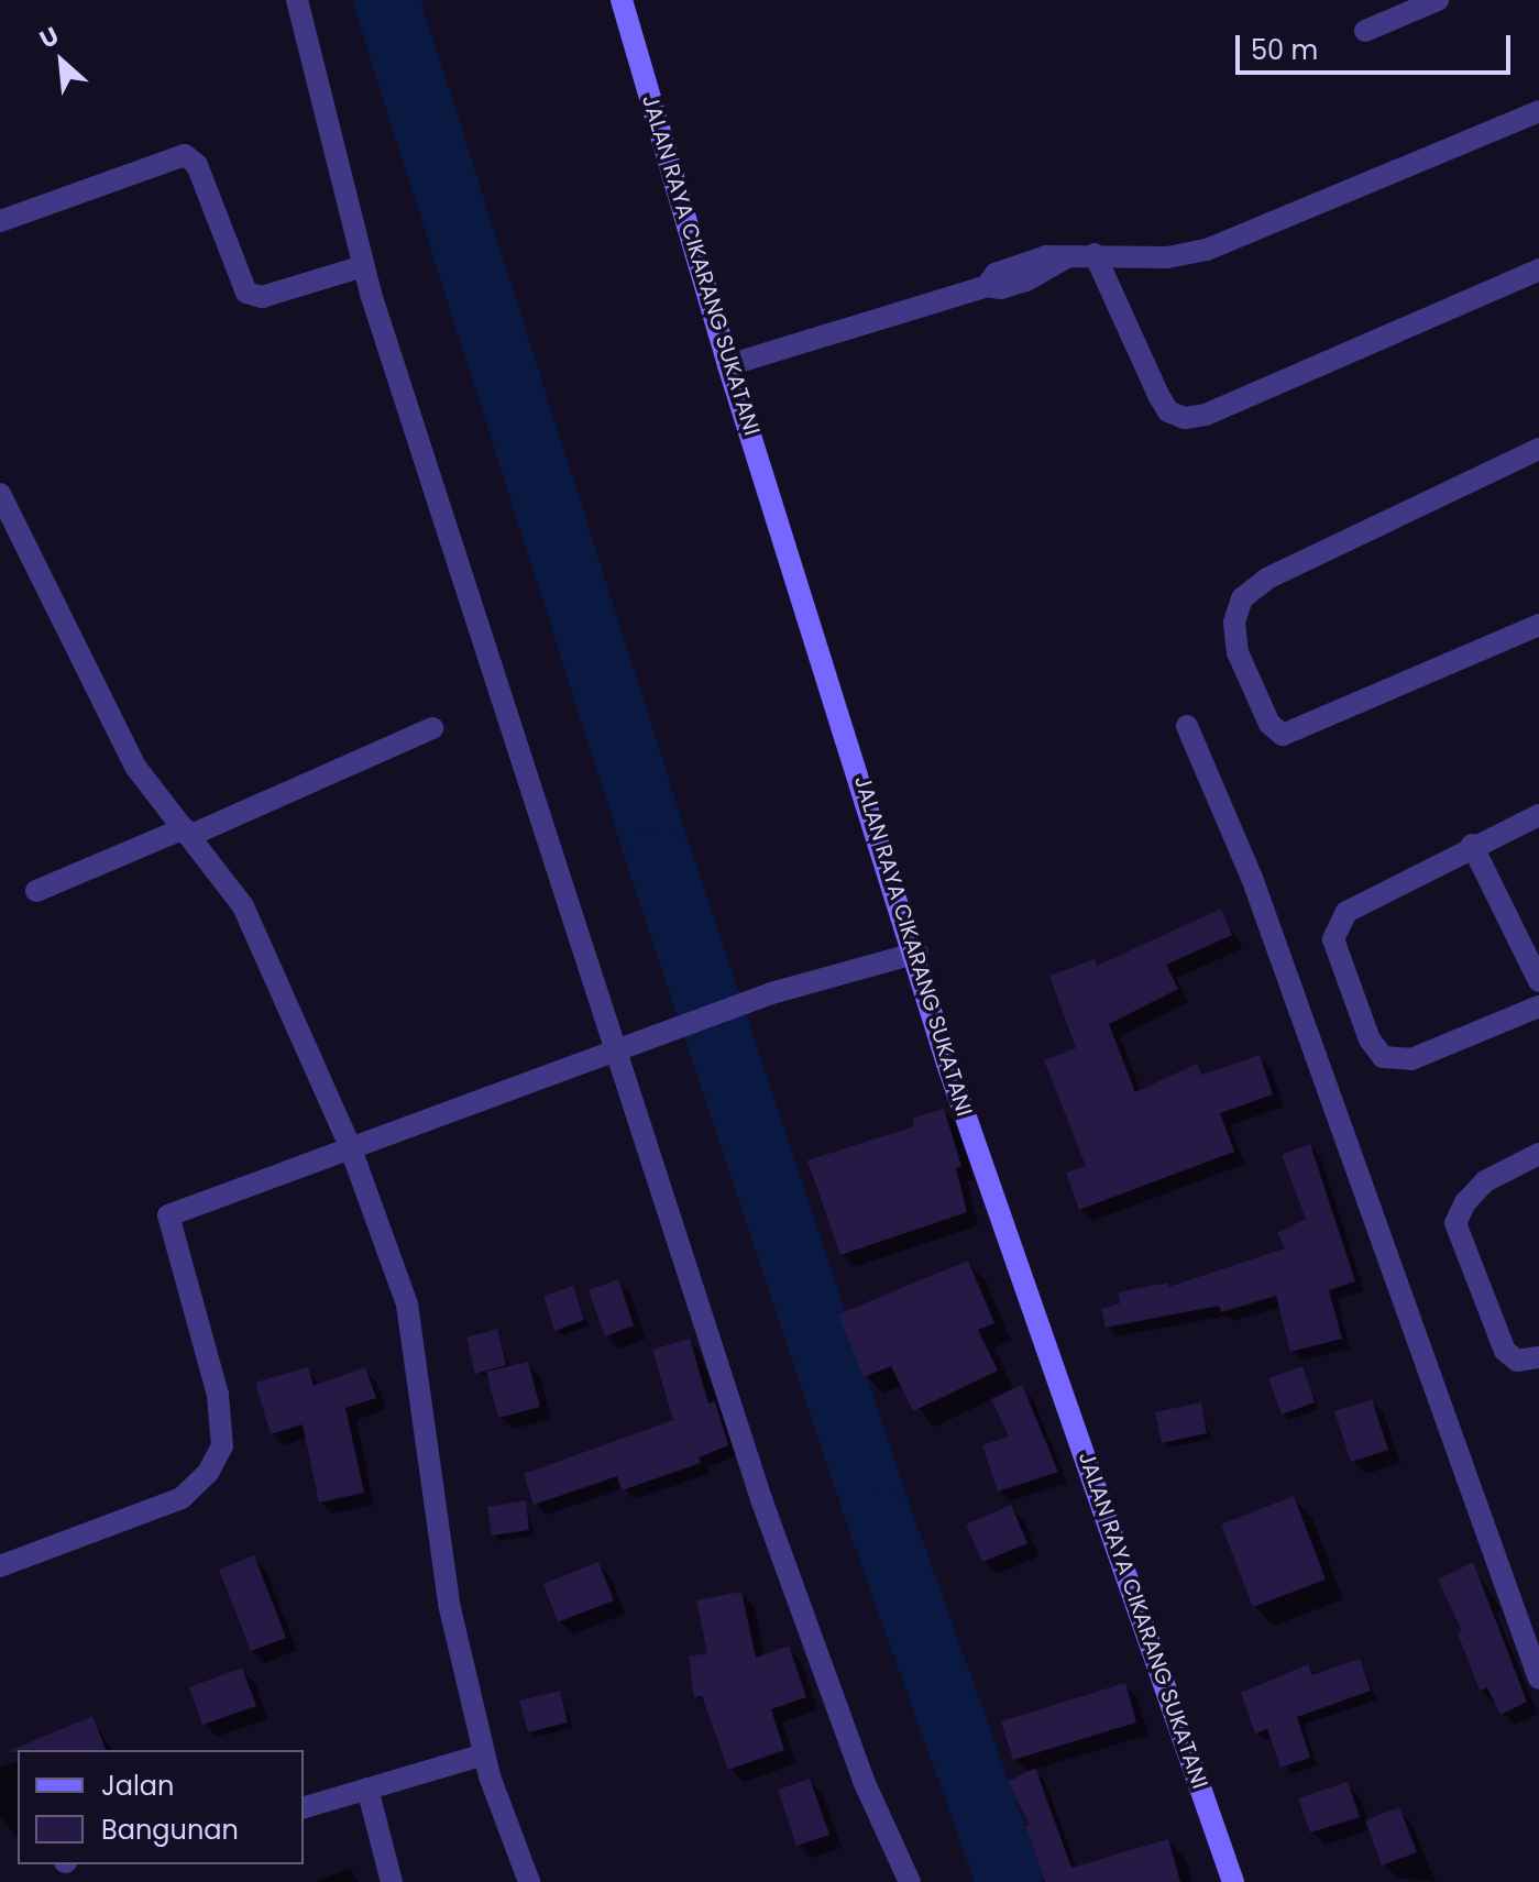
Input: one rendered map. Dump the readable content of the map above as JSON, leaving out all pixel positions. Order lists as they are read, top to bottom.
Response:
{
  "streets": {
    "main road": ["JALAN RAYA CIKARANG SUKATANI"]
  },
  "legend": ["Jalan", "Bangunan"],
  "scale_bar": "50 m",
  "north": "top left"
}
